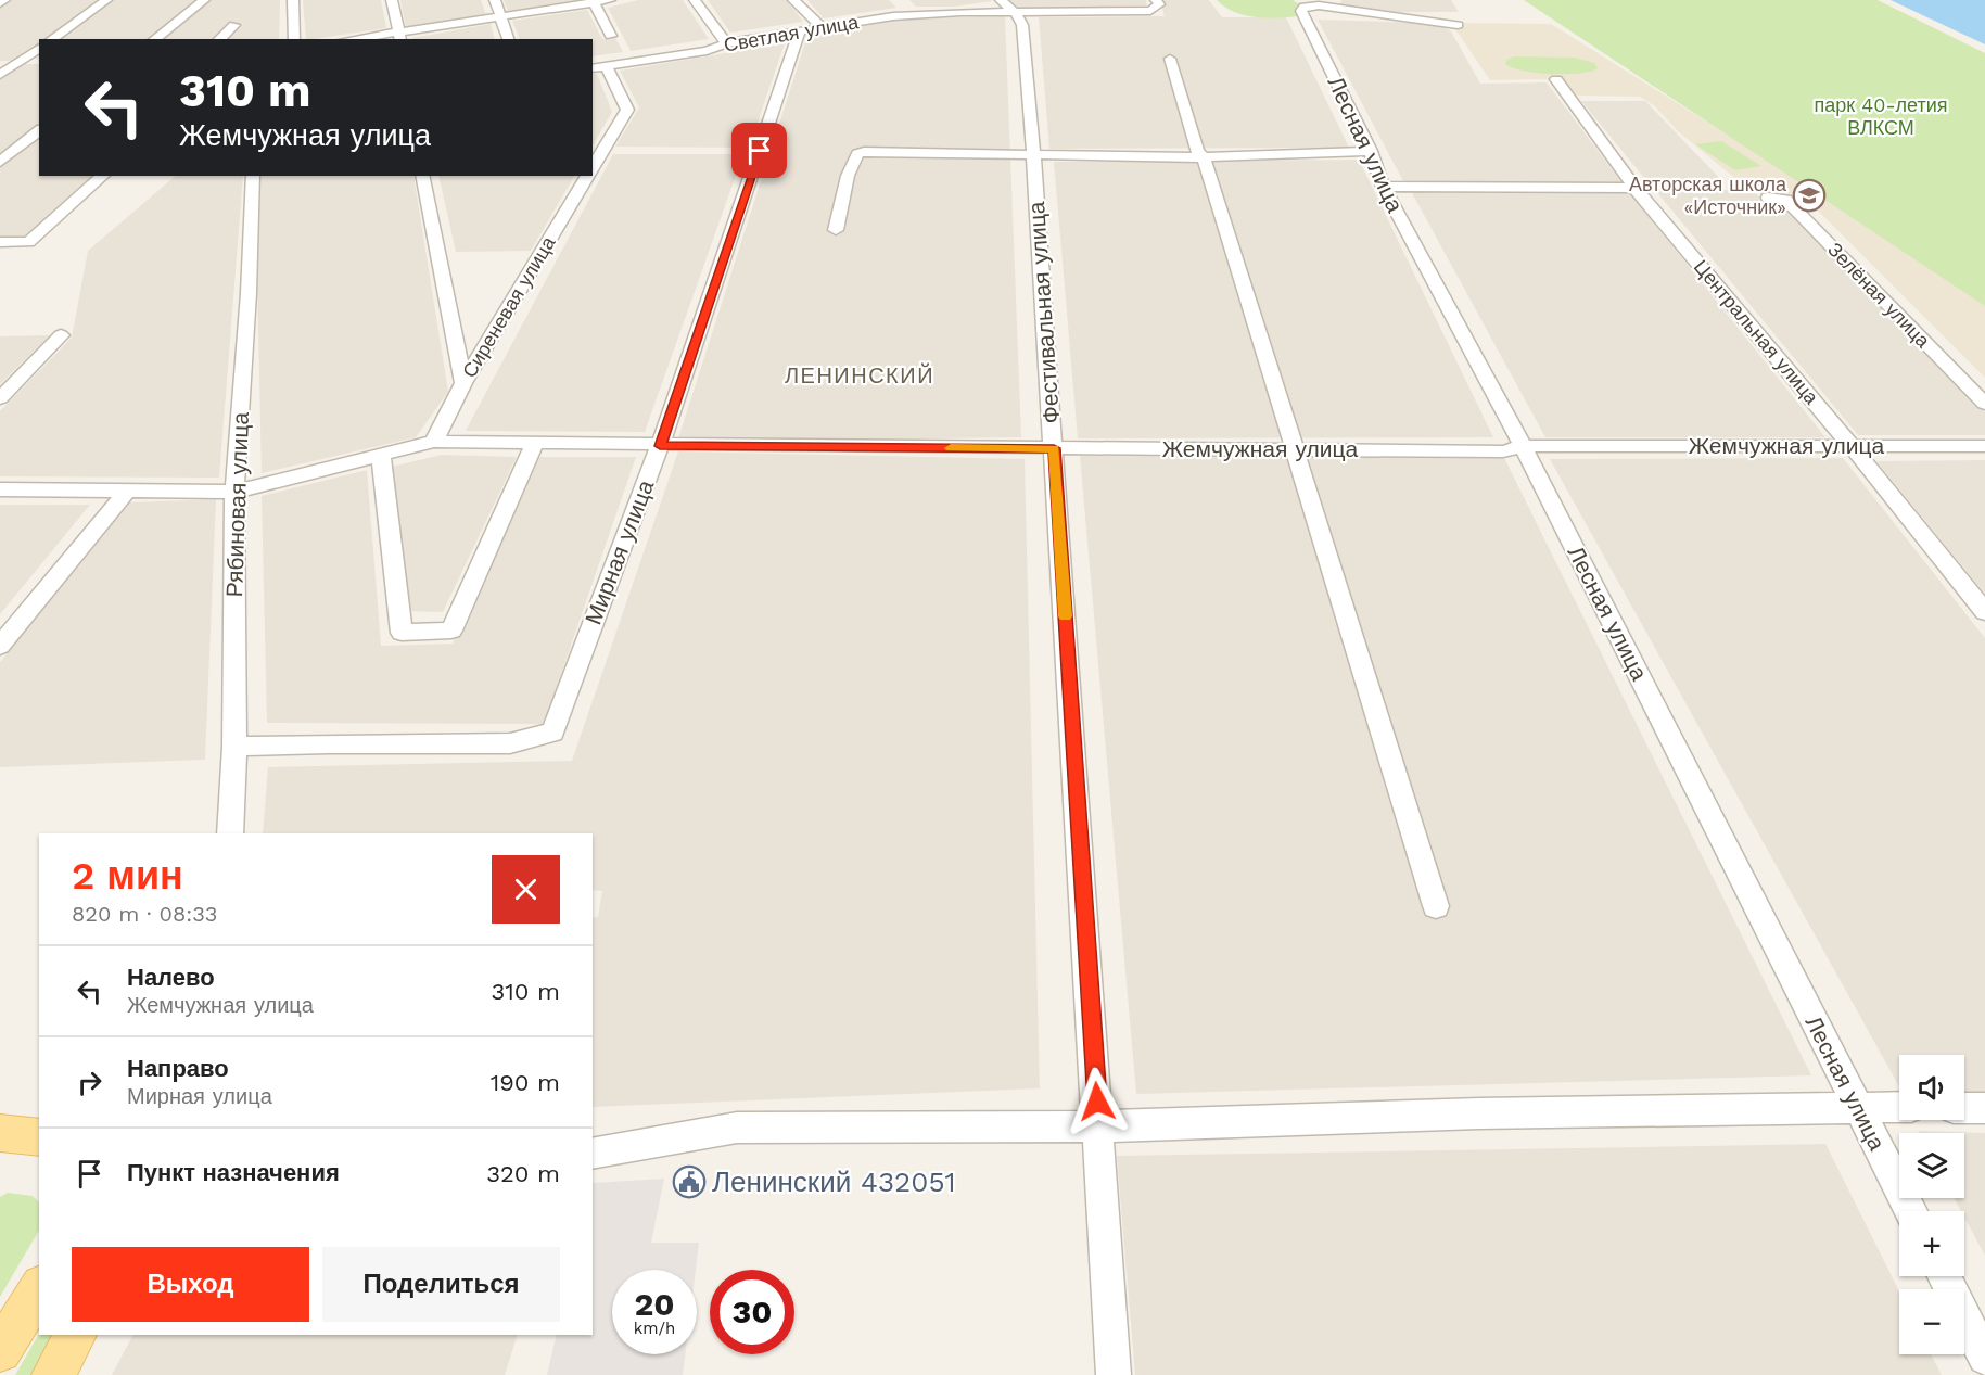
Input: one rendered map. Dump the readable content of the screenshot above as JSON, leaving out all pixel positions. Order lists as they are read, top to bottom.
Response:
{
  "streets": {
    "street": [
      "Светлая улица",
      "Лесная улица",
      "Зелёная улица",
      "Сиреневая улица",
      "Фестивальная улица",
      "Центральная улица",
      "Жемчужная улица",
      "Рябиновая улица",
      "Мирная улица"
    ]
  },
  "crossings": [
    ["Светлая улица", "Сиреневая улица"],
    ["Светлая улица", "Фестивальная улица"],
    ["Светлая улица", "Мирная улица"],
    ["Лесная улица", "Жемчужная улица"],
    ["Сиреневая улица", "Жемчужная улица"],
    ["Фестивальная улица", "Жемчужная улица"],
    ["Центральная улица", "Жемчужная улица"],
    ["Жемчужная улица", "Рябиновая улица"],
    ["Жемчужная улица", "Мирная улица"],
    ["Рябиновая улица", "Мирная улица"]
  ],
  "districts": ["ЛЕНИНСКИЙ"],
  "parks": ["парк 40-летия ВЛКСМ"],
  "places": {
    "school or university": ["Авторская школа «Источник»"],
    "public building": ["Ленинский 432051"]
  },
  "page": {
    "turn": ["310 m", "Жемчужная улица"],
    "heading": ["2 мин", "820 m · 08:33"],
    "list": [
      {
        "name": "Налево",
        "note": "Жемчужная улица",
        "value": "310 m"
      },
      {
        "name": "Направо",
        "note": "Мирная улица",
        "value": "190 m"
      },
      {
        "name": "Пункт назначения",
        "value": "320 m"
      }
    ],
    "map_buttons": ["+", "−"],
    "buttons": ["Выход", "Поделиться"],
    "speed": "20 km/h",
    "limit": "30"
  }
}
